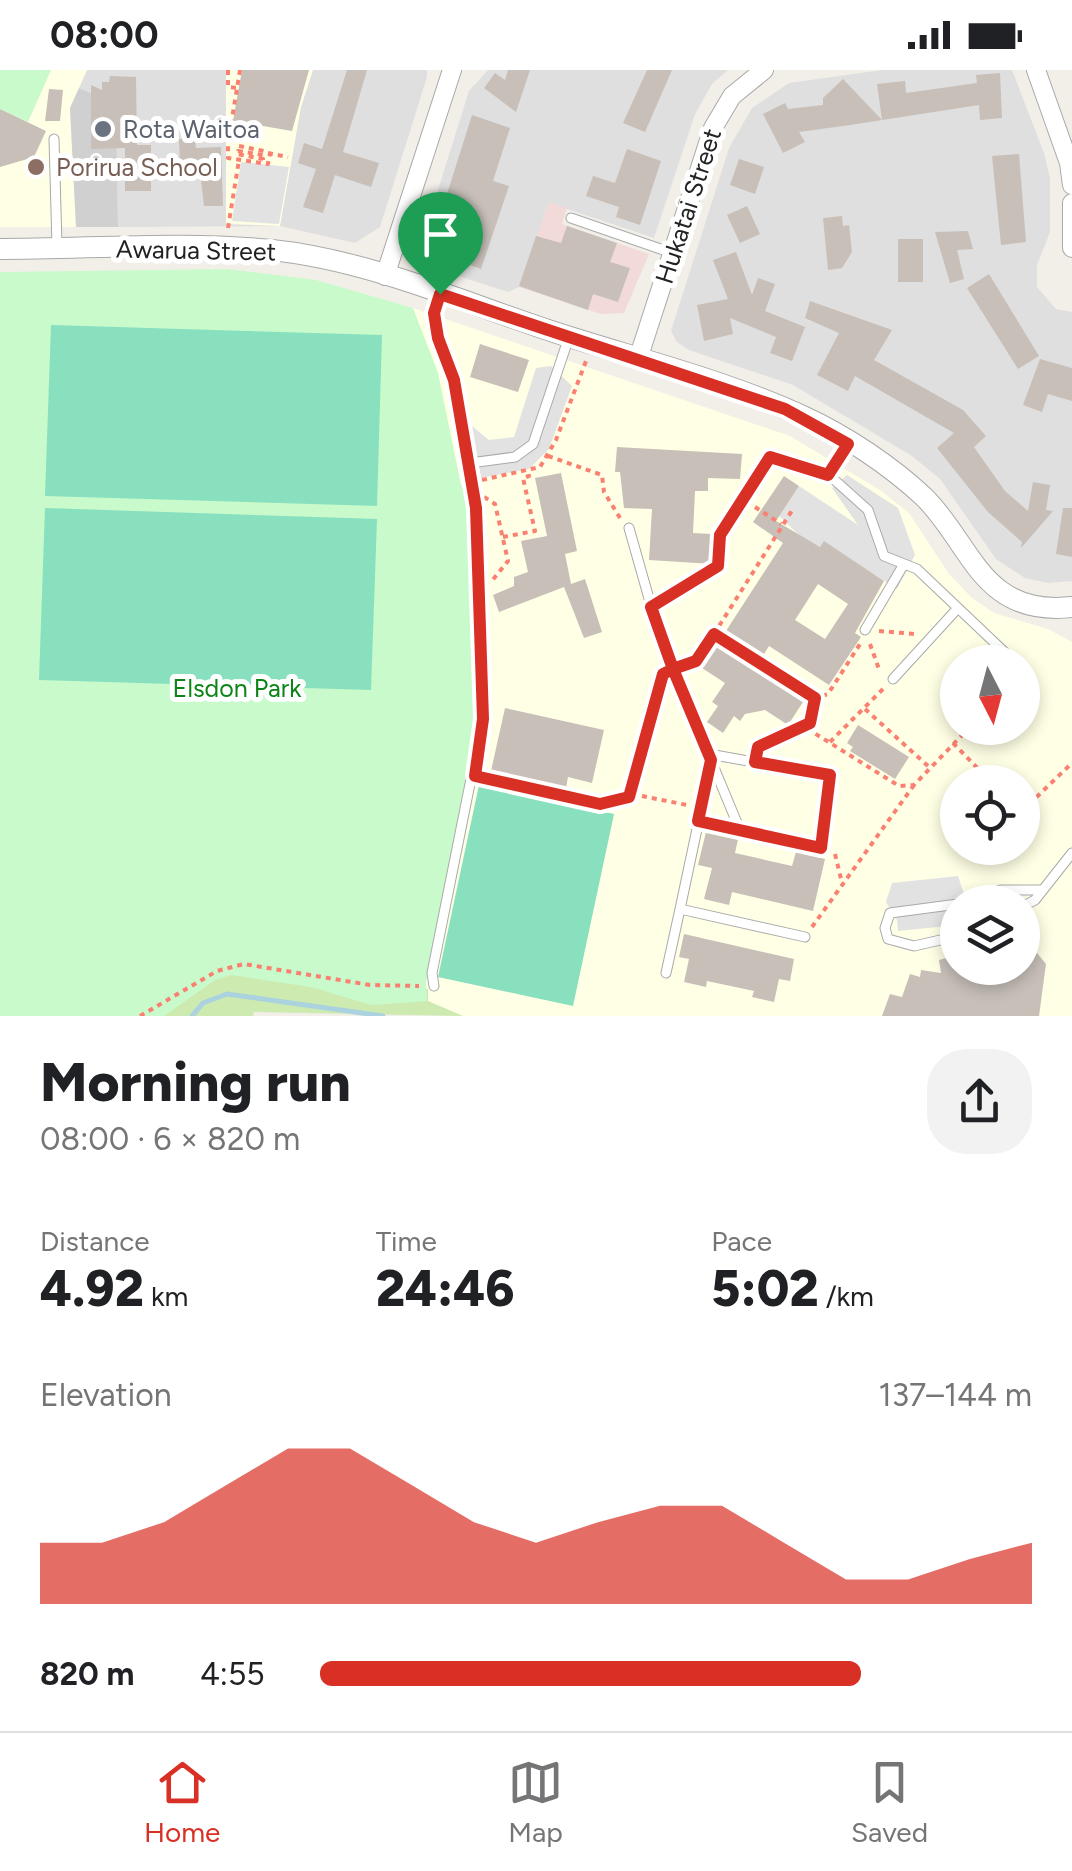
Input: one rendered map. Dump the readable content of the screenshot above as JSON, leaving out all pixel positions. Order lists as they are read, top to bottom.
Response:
{
  "streets": {
    "street": ["Hukatai Street", "Awarua Street"]
  },
  "crossings": [
    ["Hukatai Street", "Awarua Street"]
  ],
  "parks": ["Elsdon Park"],
  "places": ["Rota Waitoa", "Porirua School"],
  "north": "bottom",
  "page": {
    "status": "08:00",
    "heading": ["Morning run", "08:00 · 6 × 820 m"],
    "stats": [
      ["Distance", "4.92 km"],
      ["Time", "24:46"],
      ["Pace", "5:02 /km"]
    ],
    "chart": ["Elevation", "137–144 m"],
    "list": [
      {
        "name": "820 m",
        "note": "4:55"
      }
    ],
    "tabs": ["Home", "Map", "Saved"]
  }
}
